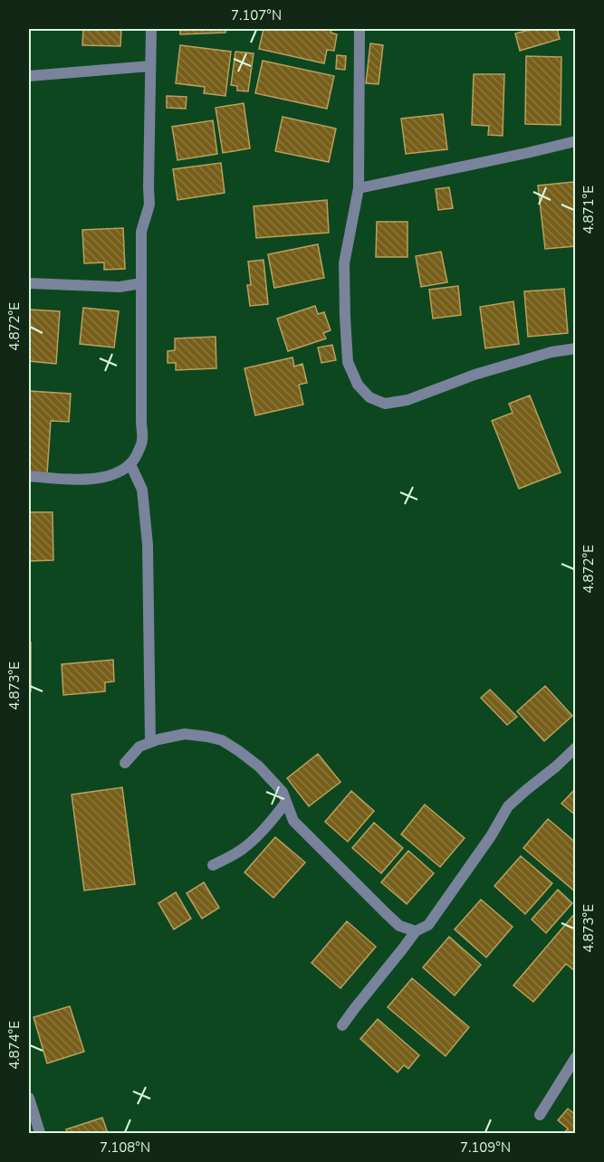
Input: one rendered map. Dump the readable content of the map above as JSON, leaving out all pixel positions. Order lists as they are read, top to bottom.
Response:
{
  "coordinates": [
    "7.107°N",
    "4.871°E",
    "4.872°E",
    "4.873°E",
    "4.874°E",
    "7.108°N",
    "7.109°N"
  ]
}
